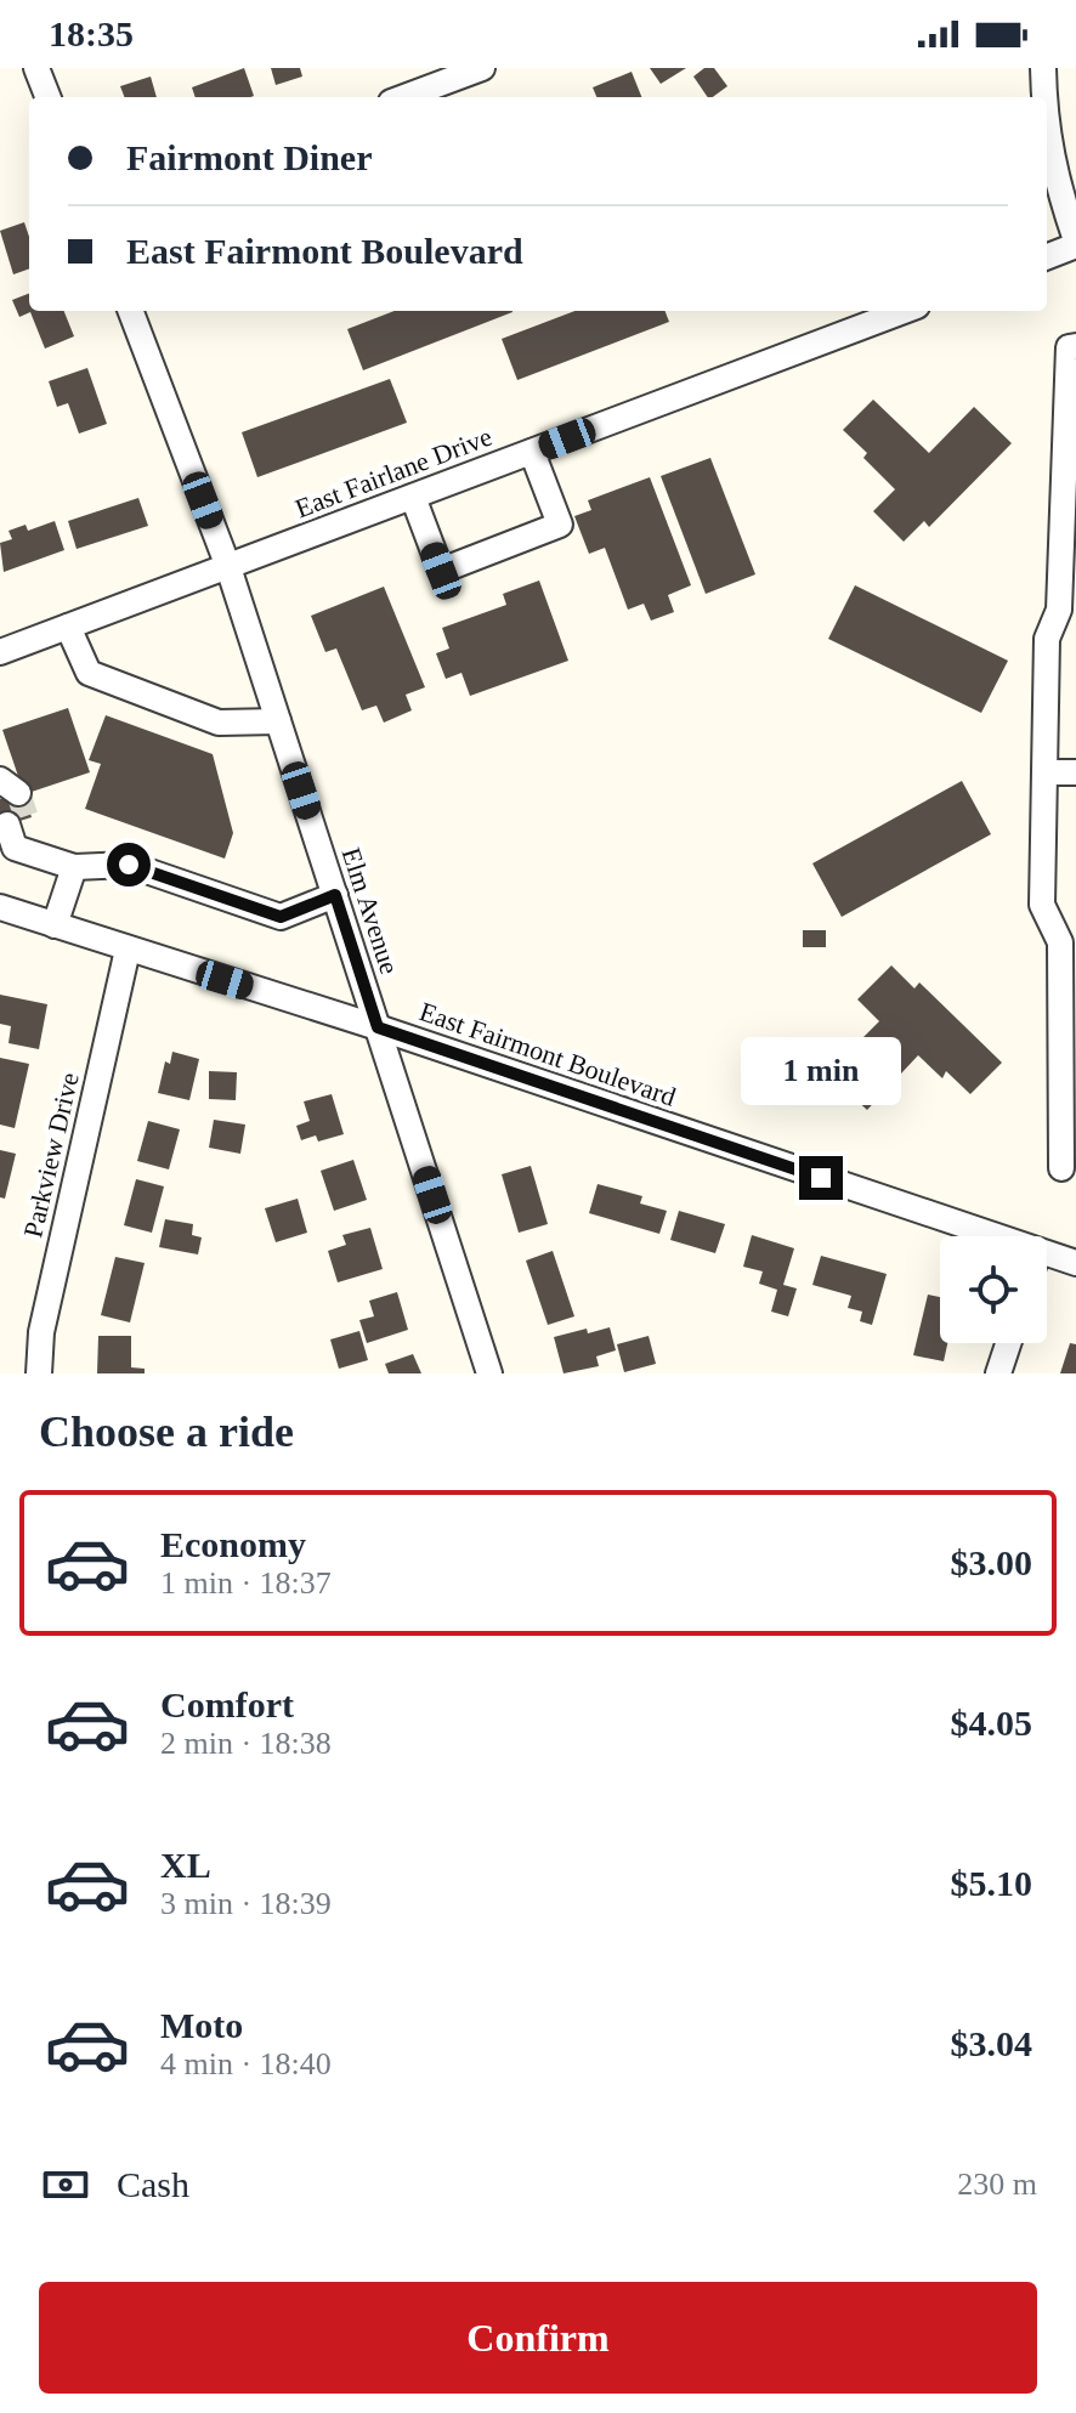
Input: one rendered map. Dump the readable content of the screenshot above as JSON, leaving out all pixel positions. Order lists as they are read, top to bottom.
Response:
{
  "streets": {
    "street": [
      "East Fairlane Drive",
      "Elm Avenue",
      "East Fairmont Boulevard",
      "Parkview Drive"
    ]
  },
  "crossings": [
    ["East Fairlane Drive", "Elm Avenue"],
    ["Elm Avenue", "East Fairmont Boulevard"],
    ["East Fairmont Boulevard", "Parkview Drive"]
  ],
  "page": {
    "status": "18:35",
    "banner": ["Fairmont Diner", "East Fairmont Boulevard"],
    "bubble": "1 min",
    "heading": "Choose a ride",
    "list": [
      {
        "name": "Economy",
        "note": "1 min · 18:37",
        "value": "$3.00"
      },
      {
        "name": "Comfort",
        "note": "2 min · 18:38",
        "value": "$4.05"
      },
      {
        "name": "XL",
        "note": "3 min · 18:39",
        "value": "$5.10"
      },
      {
        "name": "Moto",
        "note": "4 min · 18:40",
        "value": "$3.04"
      }
    ],
    "pay": ["Cash", "230 m"],
    "buttons": "Confirm"
  }
}
